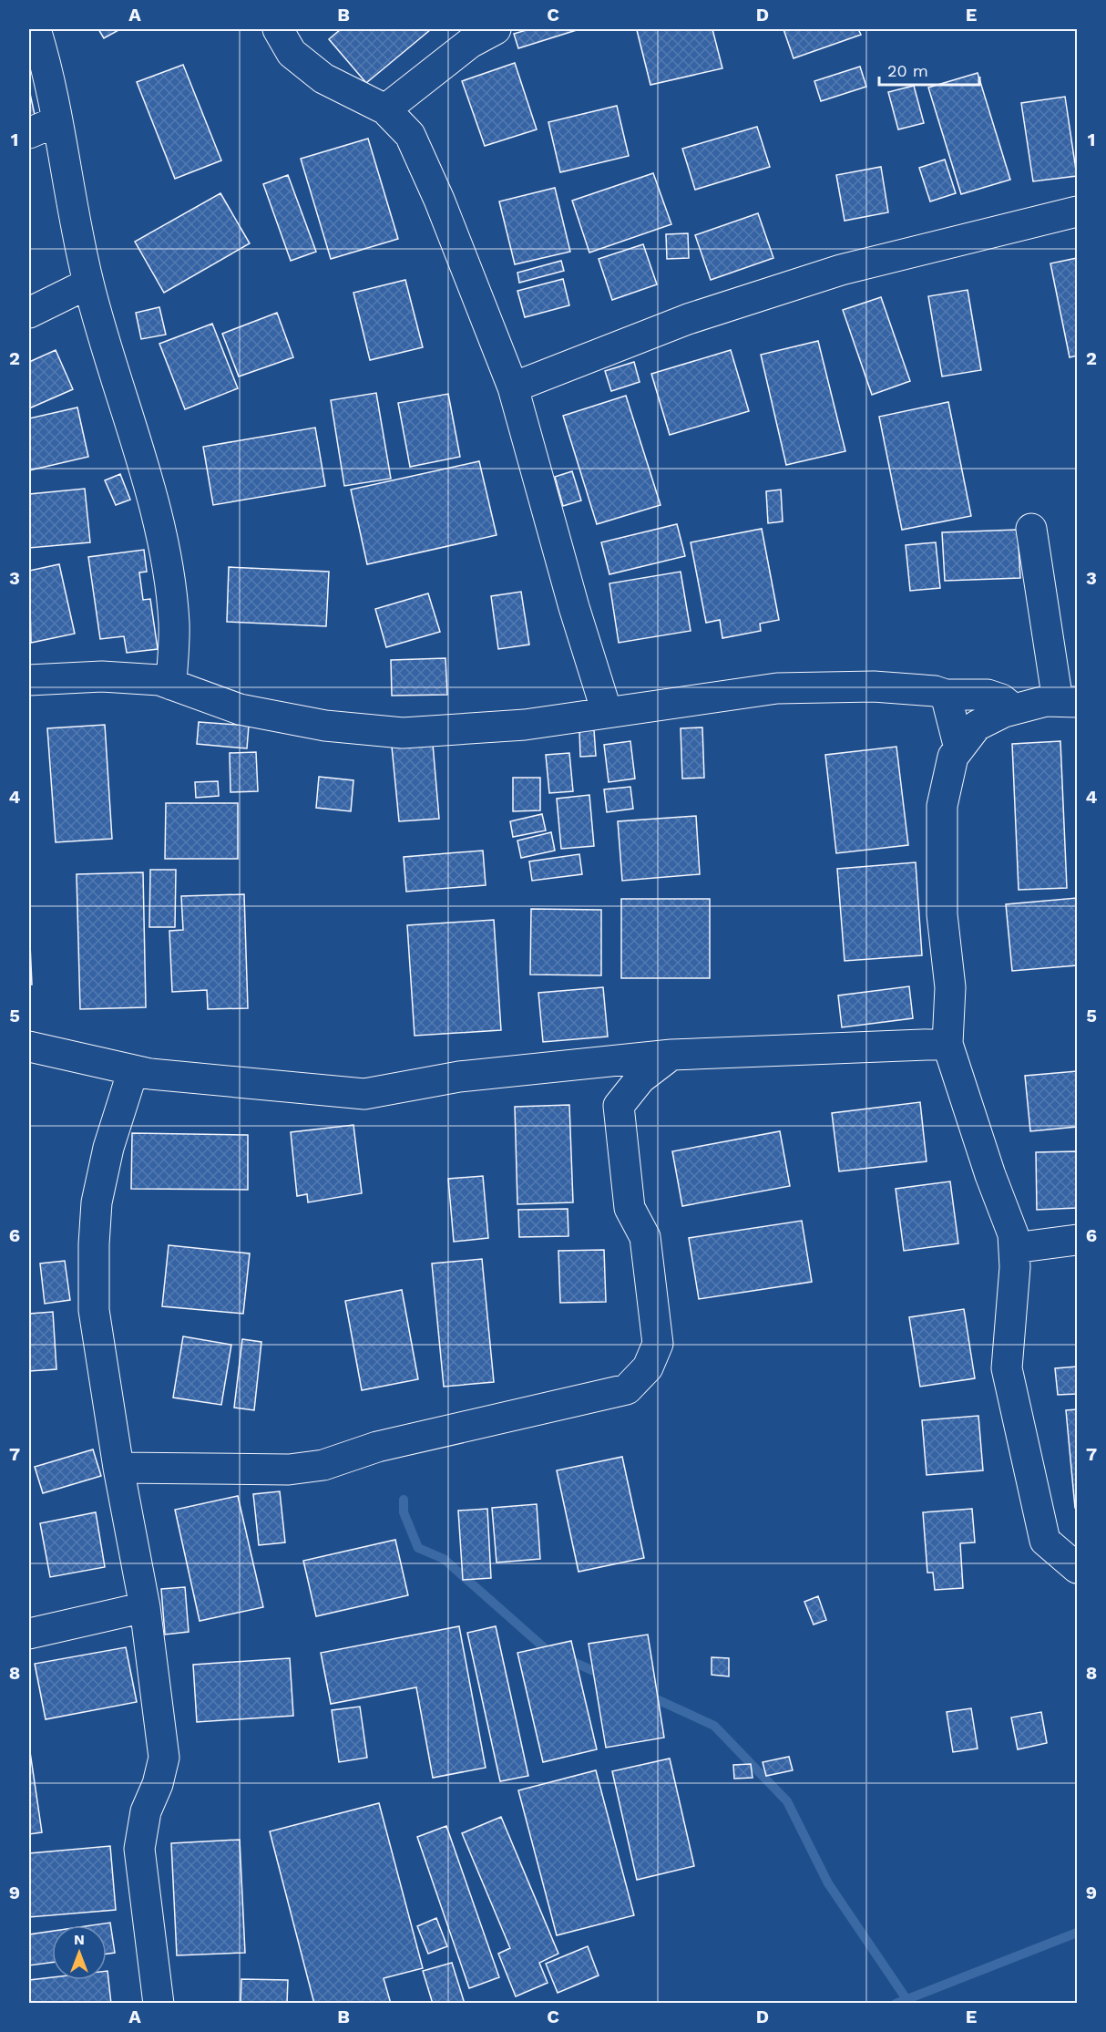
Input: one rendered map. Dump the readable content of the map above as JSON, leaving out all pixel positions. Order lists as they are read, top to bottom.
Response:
{
  "scale_bar": "20 m",
  "north": "top",
  "grid": {
    "columns": [
      "A",
      "B",
      "C",
      "D",
      "E"
    ],
    "rows": [
      "1",
      "2",
      "3",
      "4",
      "5",
      "6",
      "7",
      "8",
      "9"
    ]
  }
}
